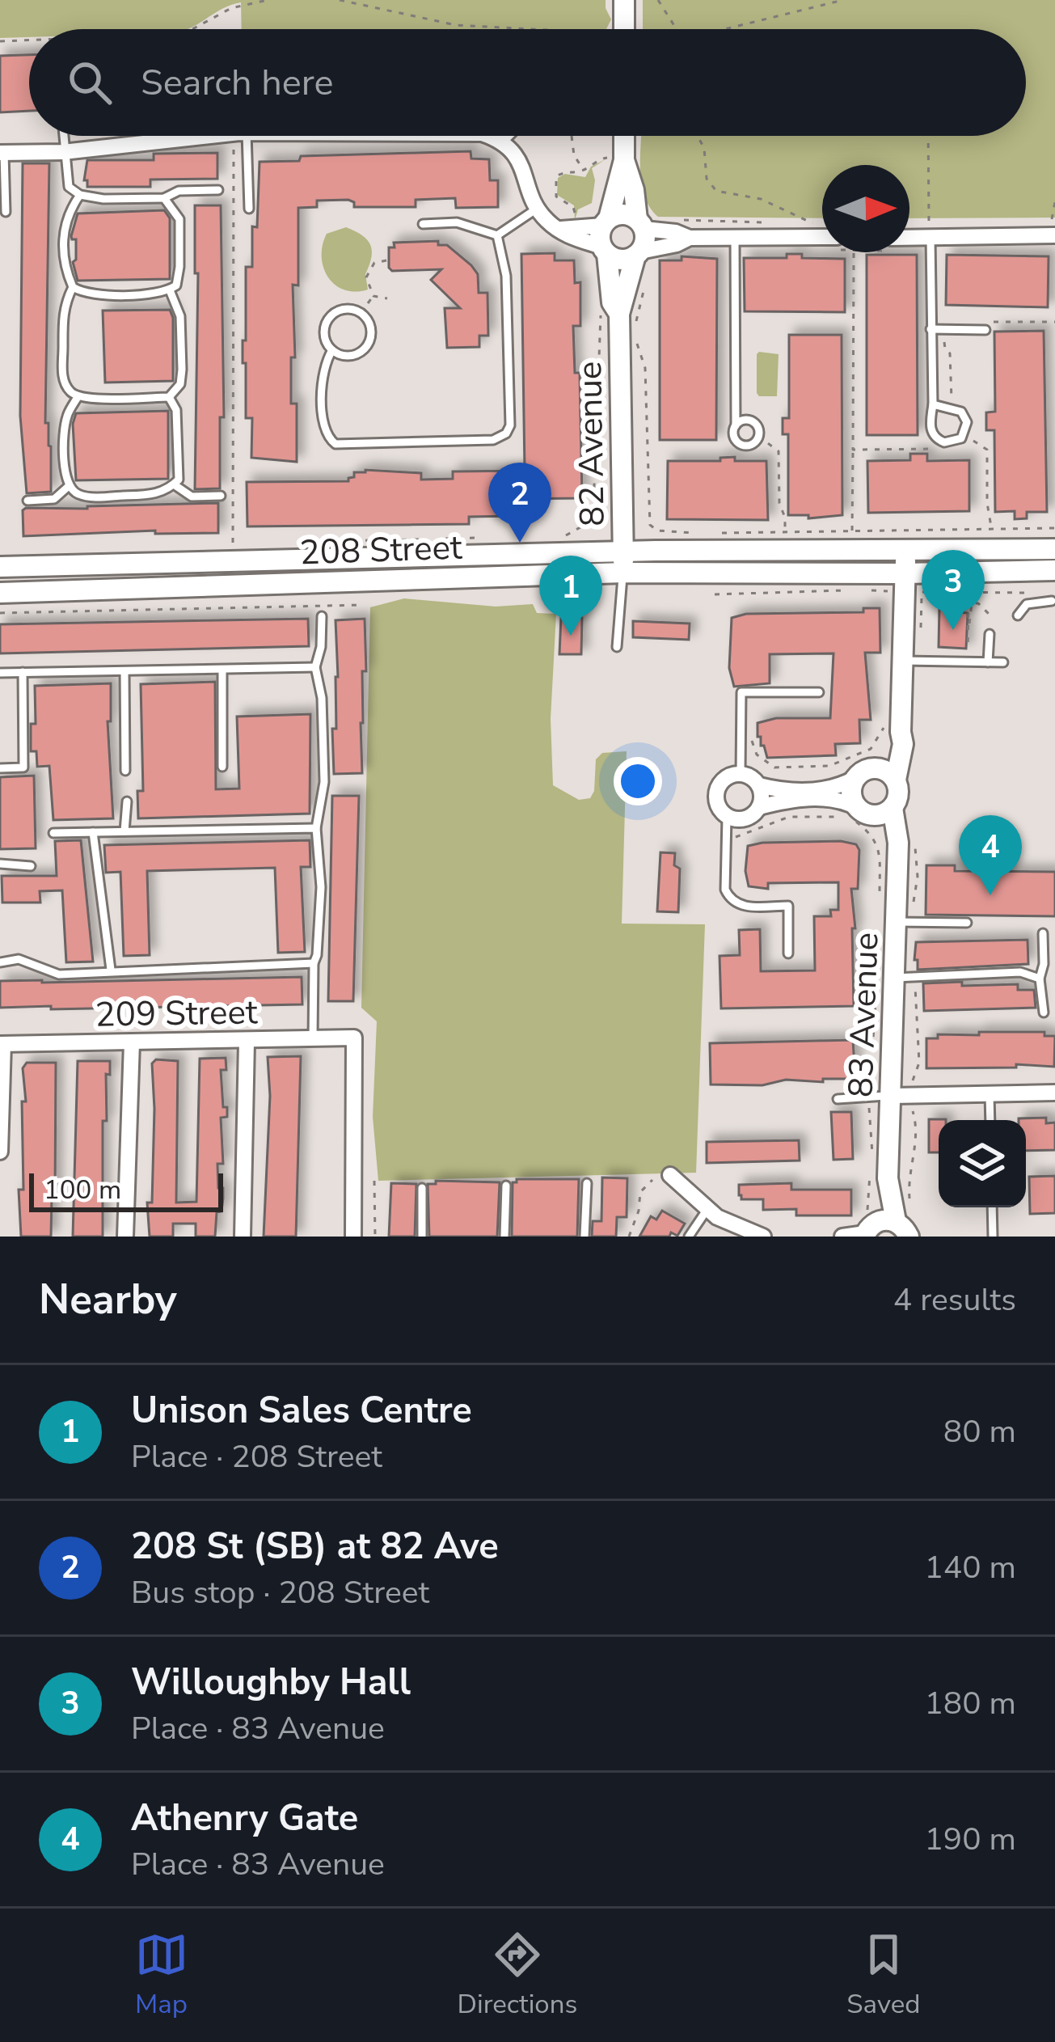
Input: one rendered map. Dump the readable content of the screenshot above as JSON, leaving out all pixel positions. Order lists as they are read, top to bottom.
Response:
{
  "streets": {
    "main road": ["82 Avenue", "208 Street", "83 Avenue"],
    "street": ["209 Street"]
  },
  "crossings": [
    ["82 Avenue", "208 Street"]
  ],
  "scale_bar": "100 m",
  "north": "right",
  "page": {
    "search": "Search here",
    "pins": [
      "2",
      "3",
      "1",
      "4"
    ],
    "scale": "100 m",
    "heading": ["Nearby", "4 results"],
    "list": [
      {
        "mark": "1",
        "name": "Unison Sales Centre",
        "note": "Place · 208 Street",
        "value": "80 m"
      },
      {
        "mark": "2",
        "name": "208 St (SB) at 82 Ave",
        "note": "Bus stop · 208 Street",
        "value": "140 m"
      },
      {
        "mark": "3",
        "name": "Willoughby Hall",
        "note": "Place · 83 Avenue",
        "value": "180 m"
      },
      {
        "mark": "4",
        "name": "Athenry Gate",
        "note": "Place · 83 Avenue",
        "value": "190 m"
      }
    ],
    "nav": ["Map", "Directions", "Saved"]
  }
}
